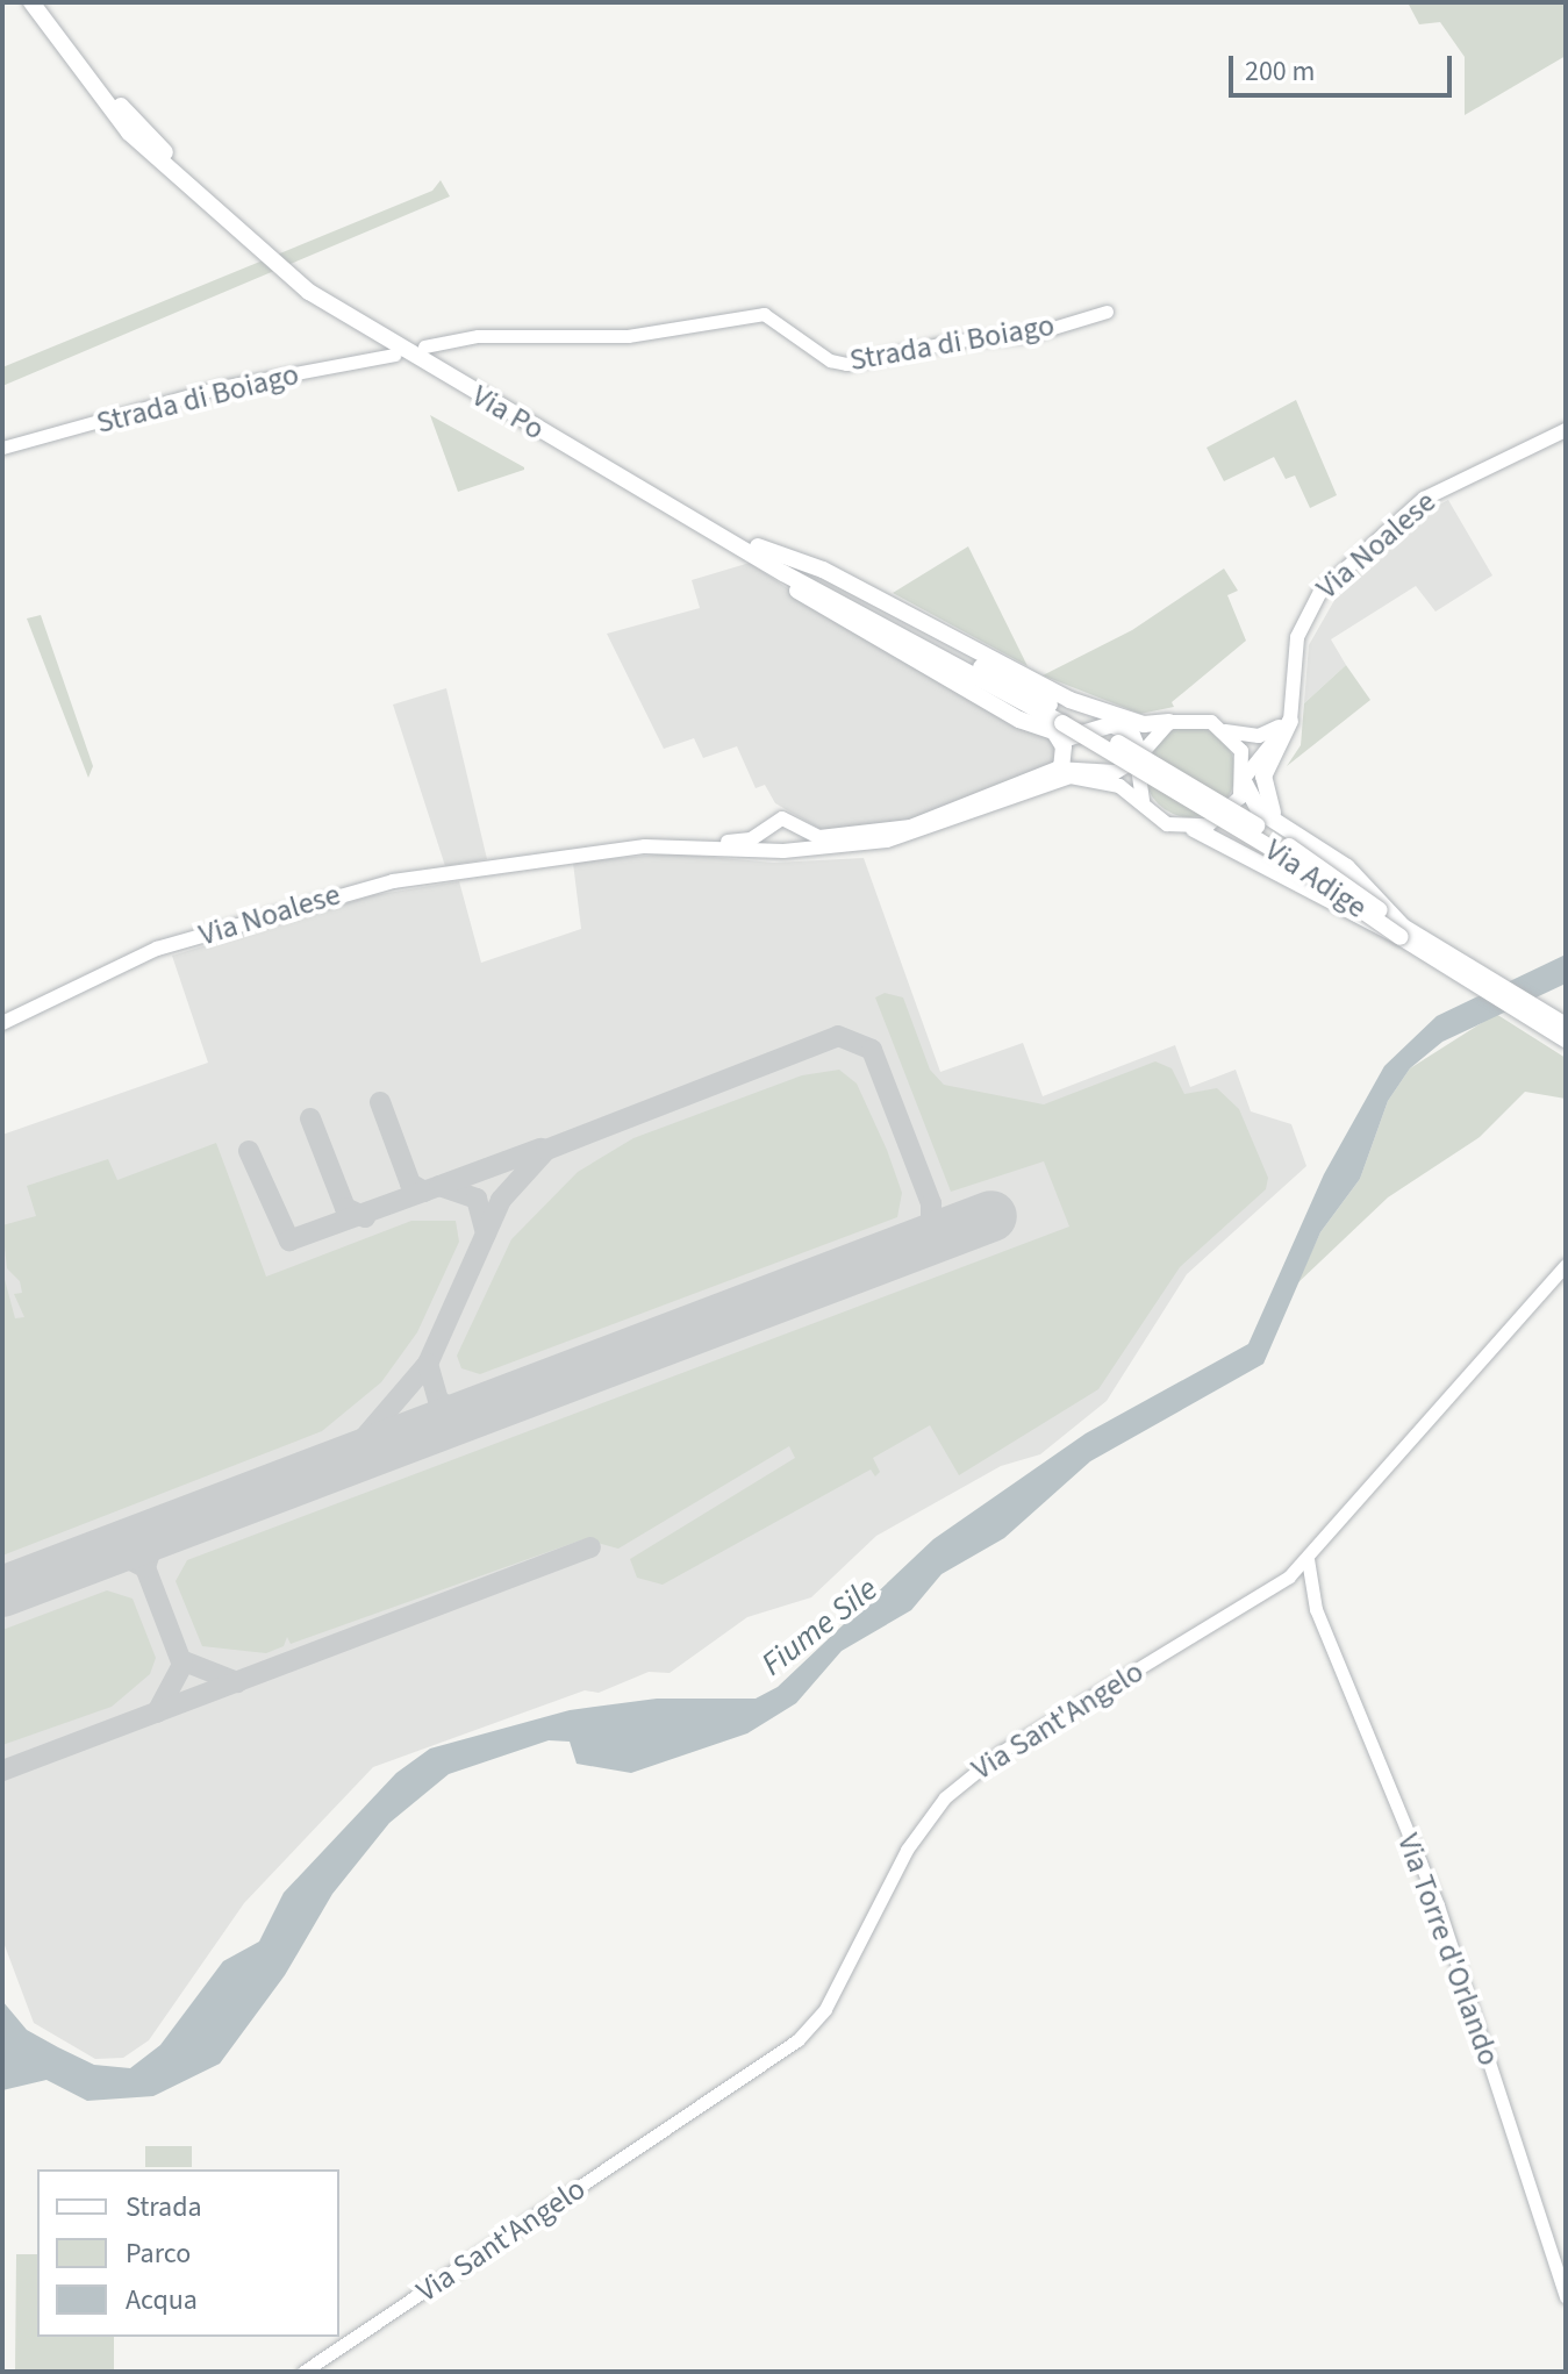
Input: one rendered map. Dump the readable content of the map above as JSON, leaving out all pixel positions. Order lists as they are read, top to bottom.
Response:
{
  "streets": {
    "highway": ["Via Po", "Via Adige"],
    "main road": ["Via Noalese"],
    "street": ["Strada di Boiago", "Via Sant'Angelo", "Via Torre d'Orlando"]
  },
  "crossings": [
    ["Via Po", "Via Adige"],
    ["Via Sant'Angelo", "Via Torre d'Orlando"]
  ],
  "water": ["Fiume Sile"],
  "legend": ["Strada", "Parco", "Acqua"],
  "scale_bar": "200 m"
}
